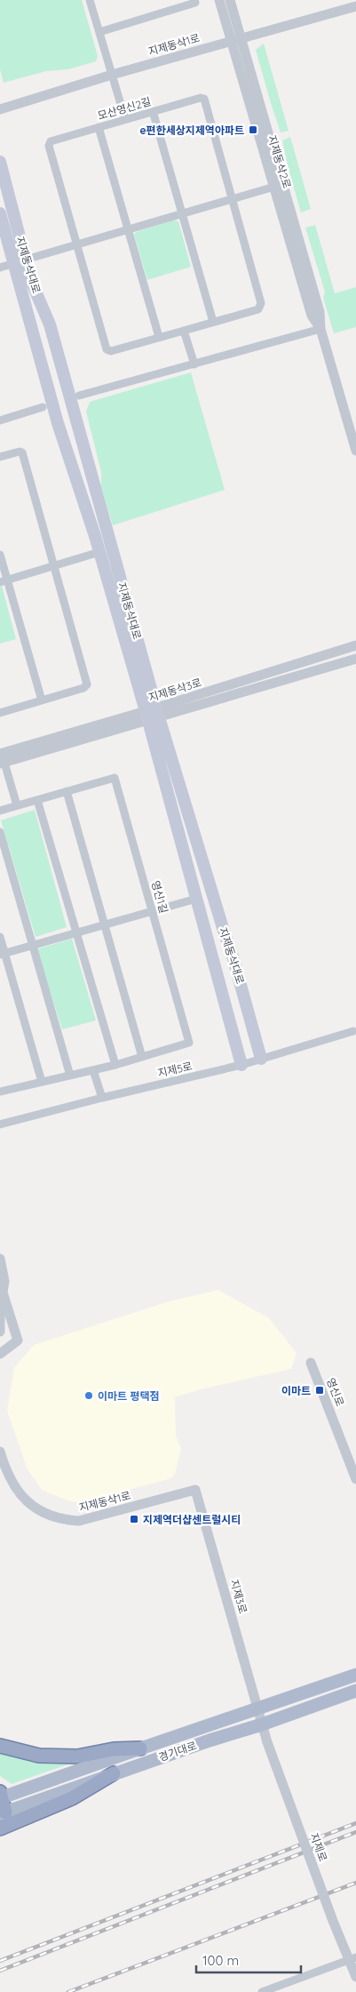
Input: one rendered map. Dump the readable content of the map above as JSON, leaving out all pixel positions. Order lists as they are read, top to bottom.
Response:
{
  "streets": {
    "main road": ["지제동삭대로", "경기대로"],
    "street": [
      "지제동삭1로",
      "모산영신2길",
      "지제동삭2로",
      "지제동삭3로",
      "영신1길",
      "지제5로",
      "영신로",
      "지제3로",
      "지제로"
    ]
  },
  "crossings": [
    ["지제동삭1로", "지제동삭2로"],
    ["지제동삭1로", "지제3로"],
    ["지제동삭대로", "지제동삭3로"],
    ["지제동삭대로", "지제5로"],
    ["지제3로", "경기대로"],
    ["지제3로", "지제로"],
    ["경기대로", "지제로"]
  ],
  "places": {
    "transit": ["e편한세상지제역아파트", "이마트", "지제역더샵센트럴시티"],
    "other": ["이마트 평택점"]
  },
  "scale_bar": "100 m"
}
